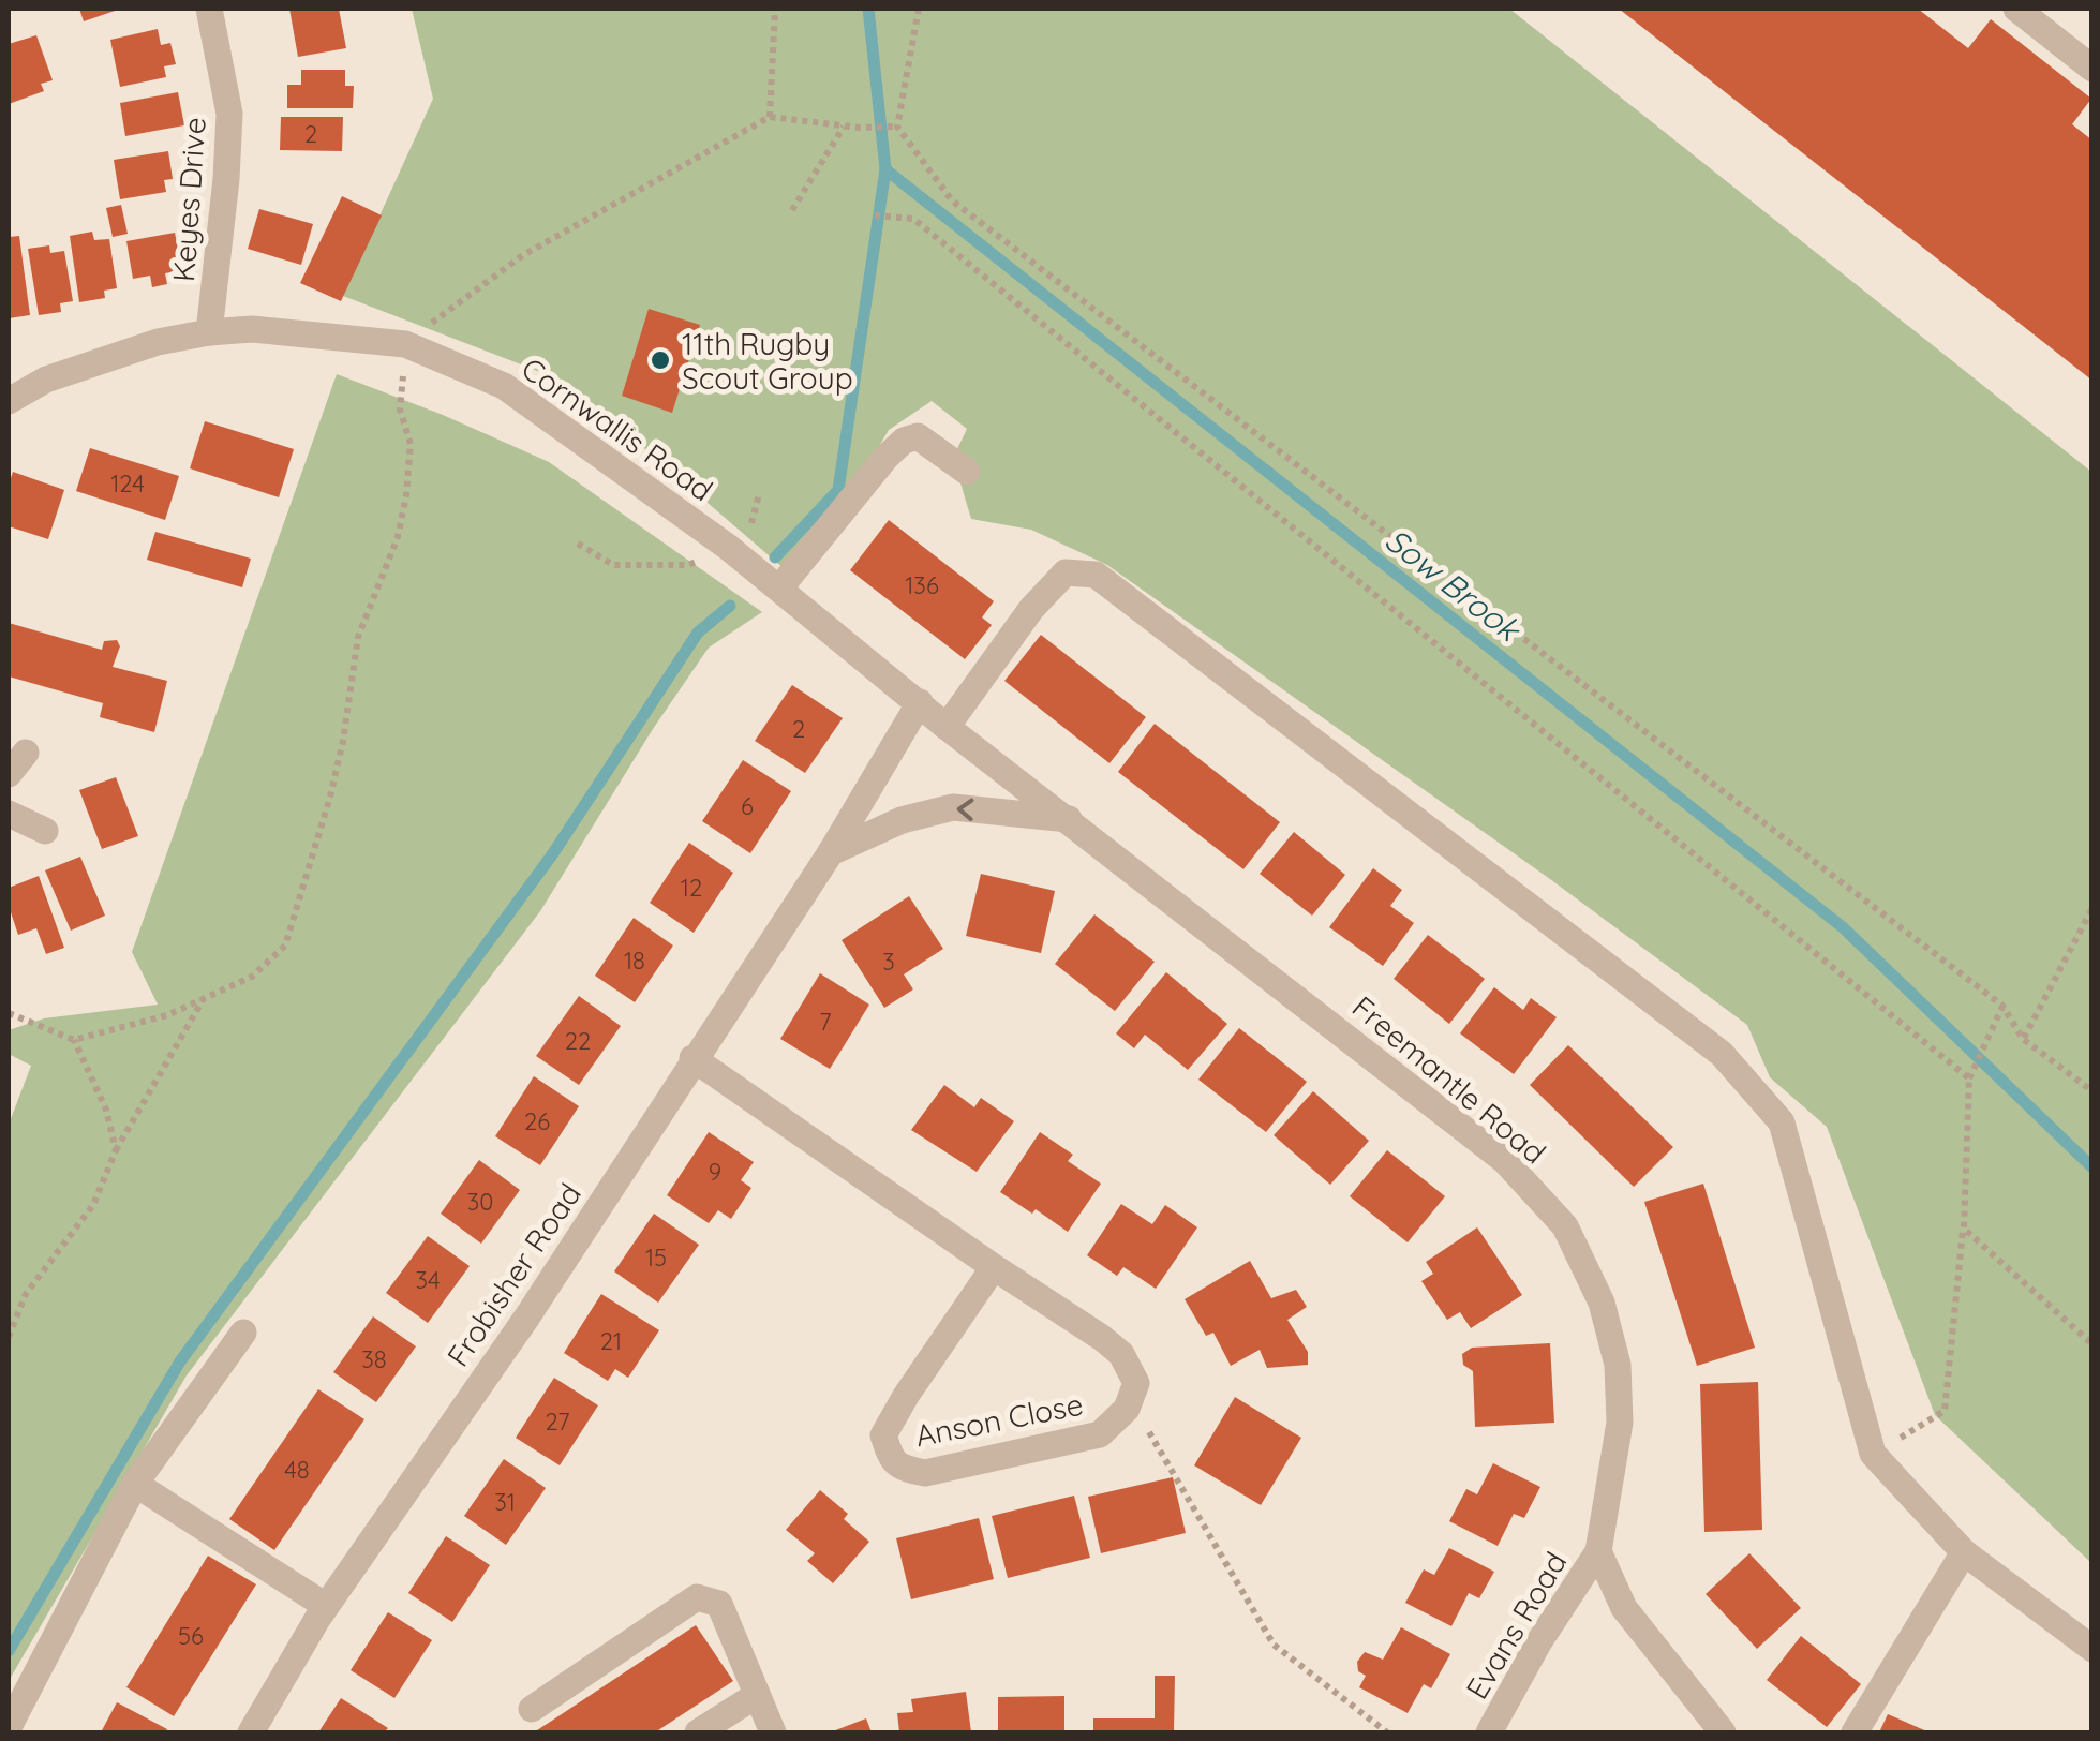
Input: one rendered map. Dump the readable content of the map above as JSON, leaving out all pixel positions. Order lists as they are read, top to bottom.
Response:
{
  "streets": {
    "street": [
      "Keyes Drive",
      "Cornwallis Road",
      "Freemantle Road",
      "Frobisher Road",
      "Anson Close",
      "Evans Road"
    ]
  },
  "crossings": [
    ["Keyes Drive", "Cornwallis Road"],
    ["Cornwallis Road", "Freemantle Road"],
    ["Cornwallis Road", "Frobisher Road"],
    ["Freemantle Road", "Evans Road"],
    ["Frobisher Road", "Anson Close"]
  ],
  "water": ["Sow Brook"],
  "places": ["11th Rugby Scout Group"],
  "house_numbers": [
    "2",
    "124",
    "136",
    "2",
    "6",
    "12",
    "18",
    "3",
    "7",
    "22",
    "26",
    "9",
    "30",
    "15",
    "34",
    "21",
    "38",
    "27",
    "48",
    "31",
    "56"
  ]
}
